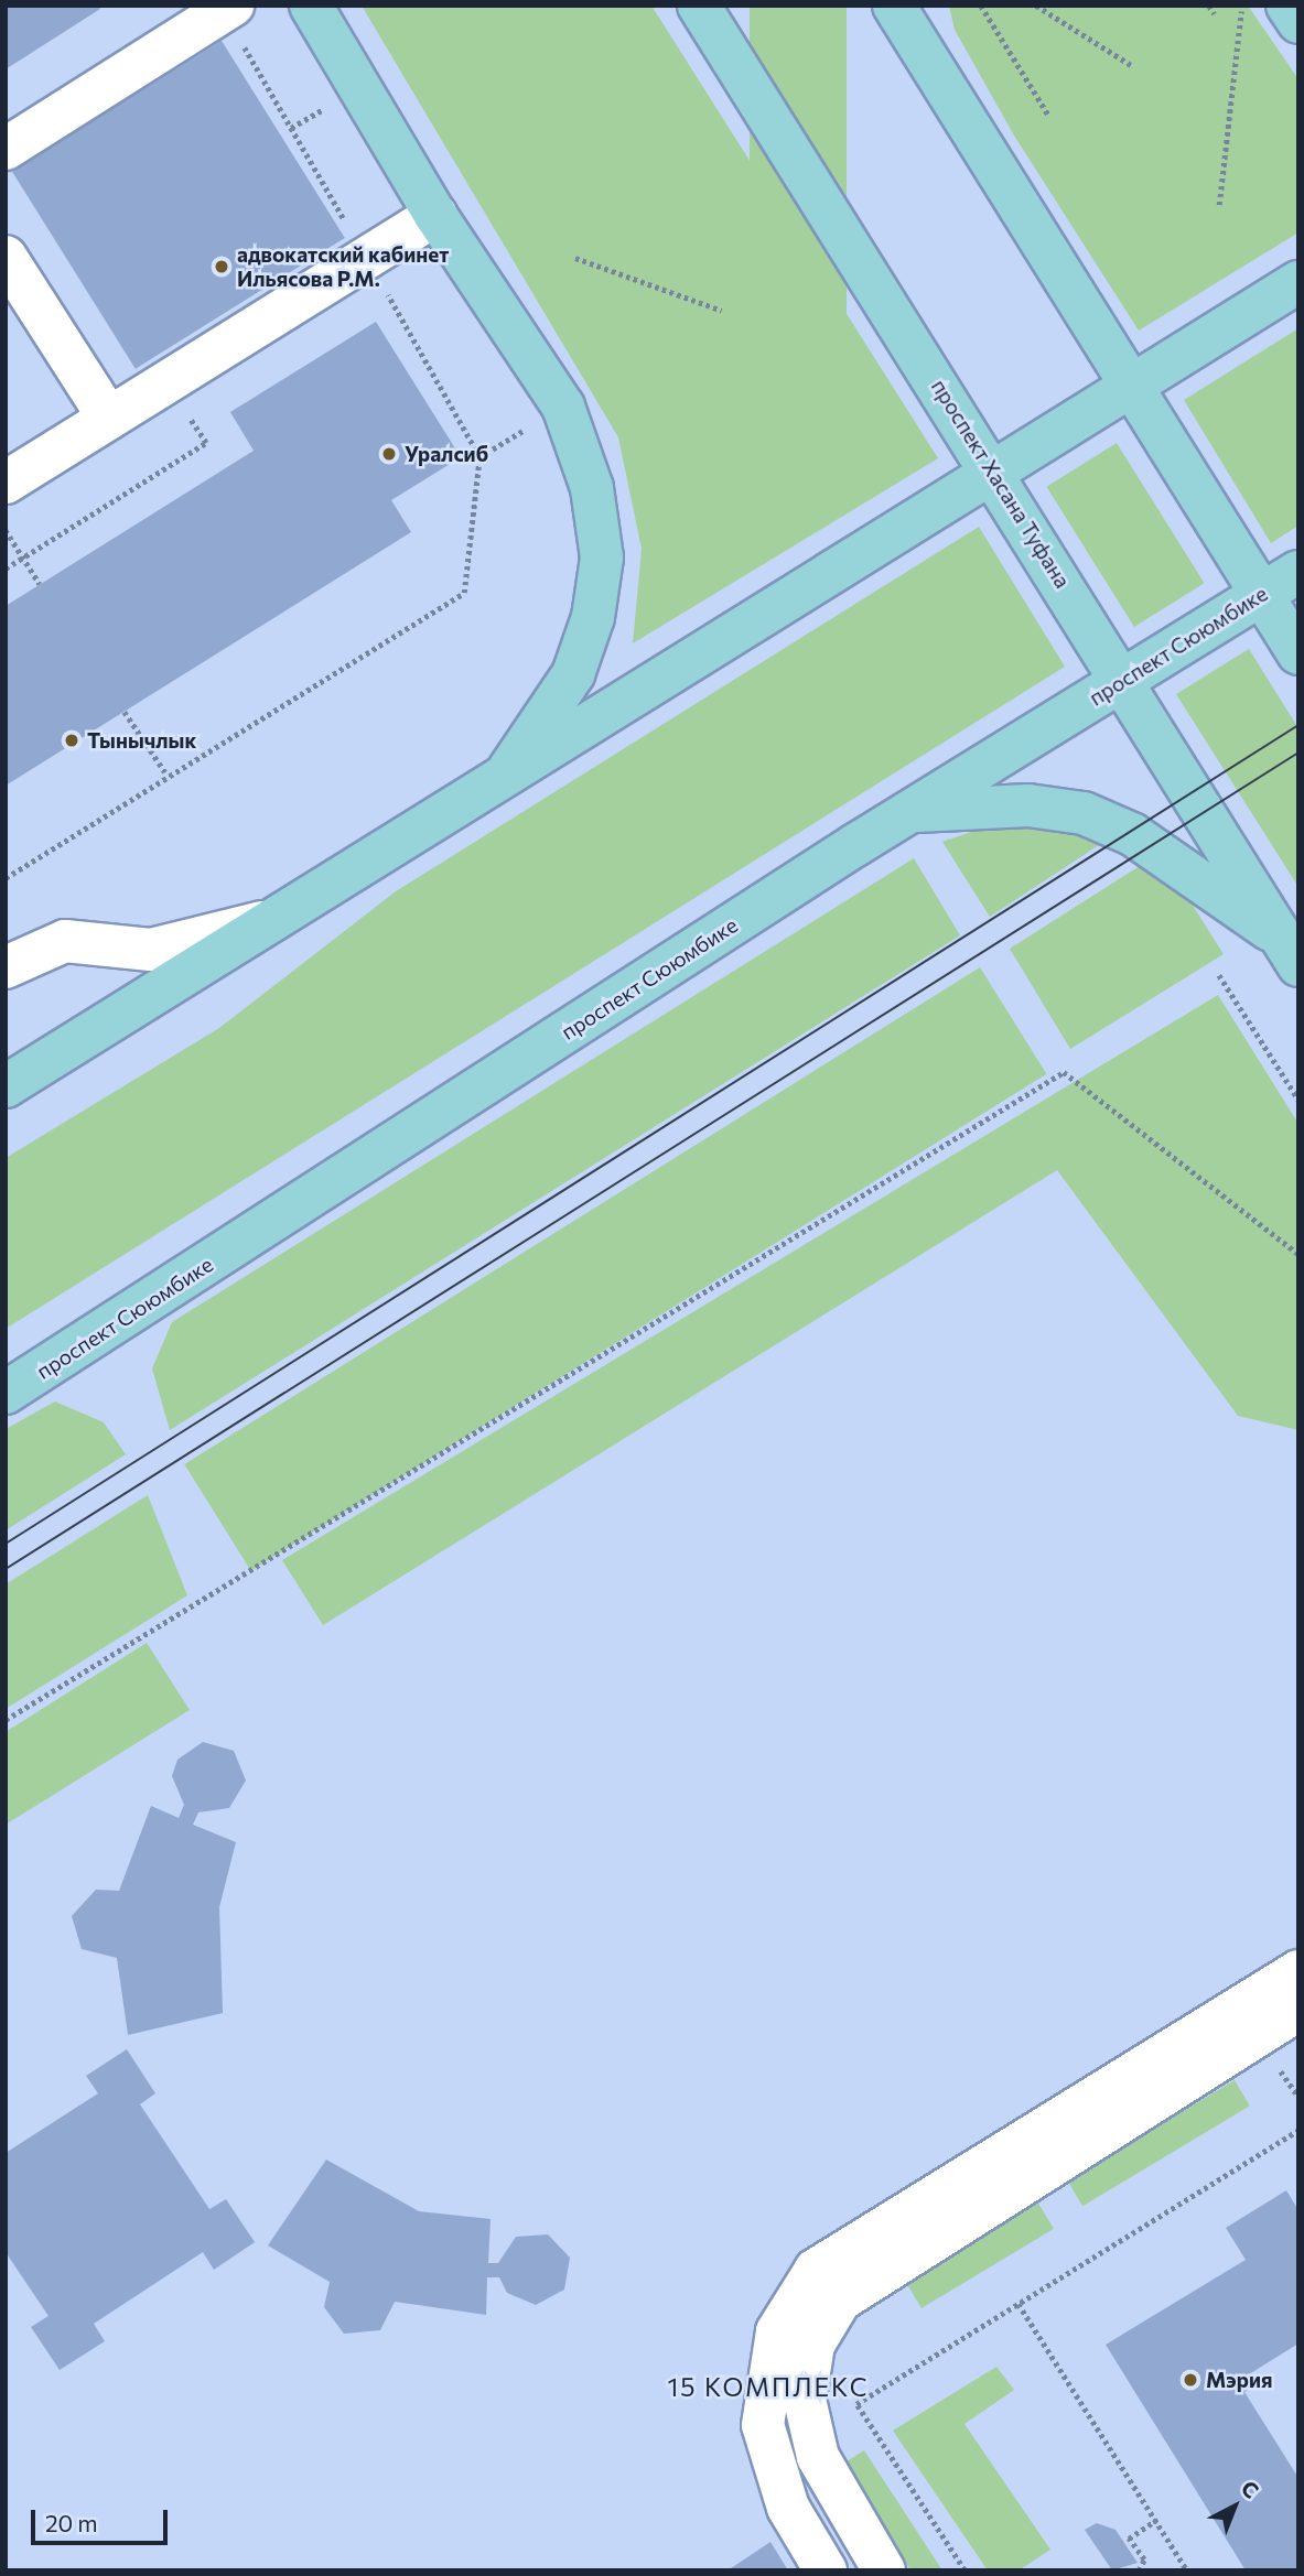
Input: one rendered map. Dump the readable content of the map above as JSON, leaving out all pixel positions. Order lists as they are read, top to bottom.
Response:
{
  "streets": {
    "main road": ["проспект Хасана Туфана", "проспект Сююмбике"]
  },
  "crossings": [
    ["проспект Хасана Туфана", "проспект Сююмбике"]
  ],
  "districts": ["15 КОМПЛЕКС"],
  "places": [
    "адвокатский кабинет Ильясова Р.М.",
    "Уралсиб",
    "Тынычлык",
    "Мэрия"
  ],
  "scale_bar": "20 m",
  "north": "top right"
}
